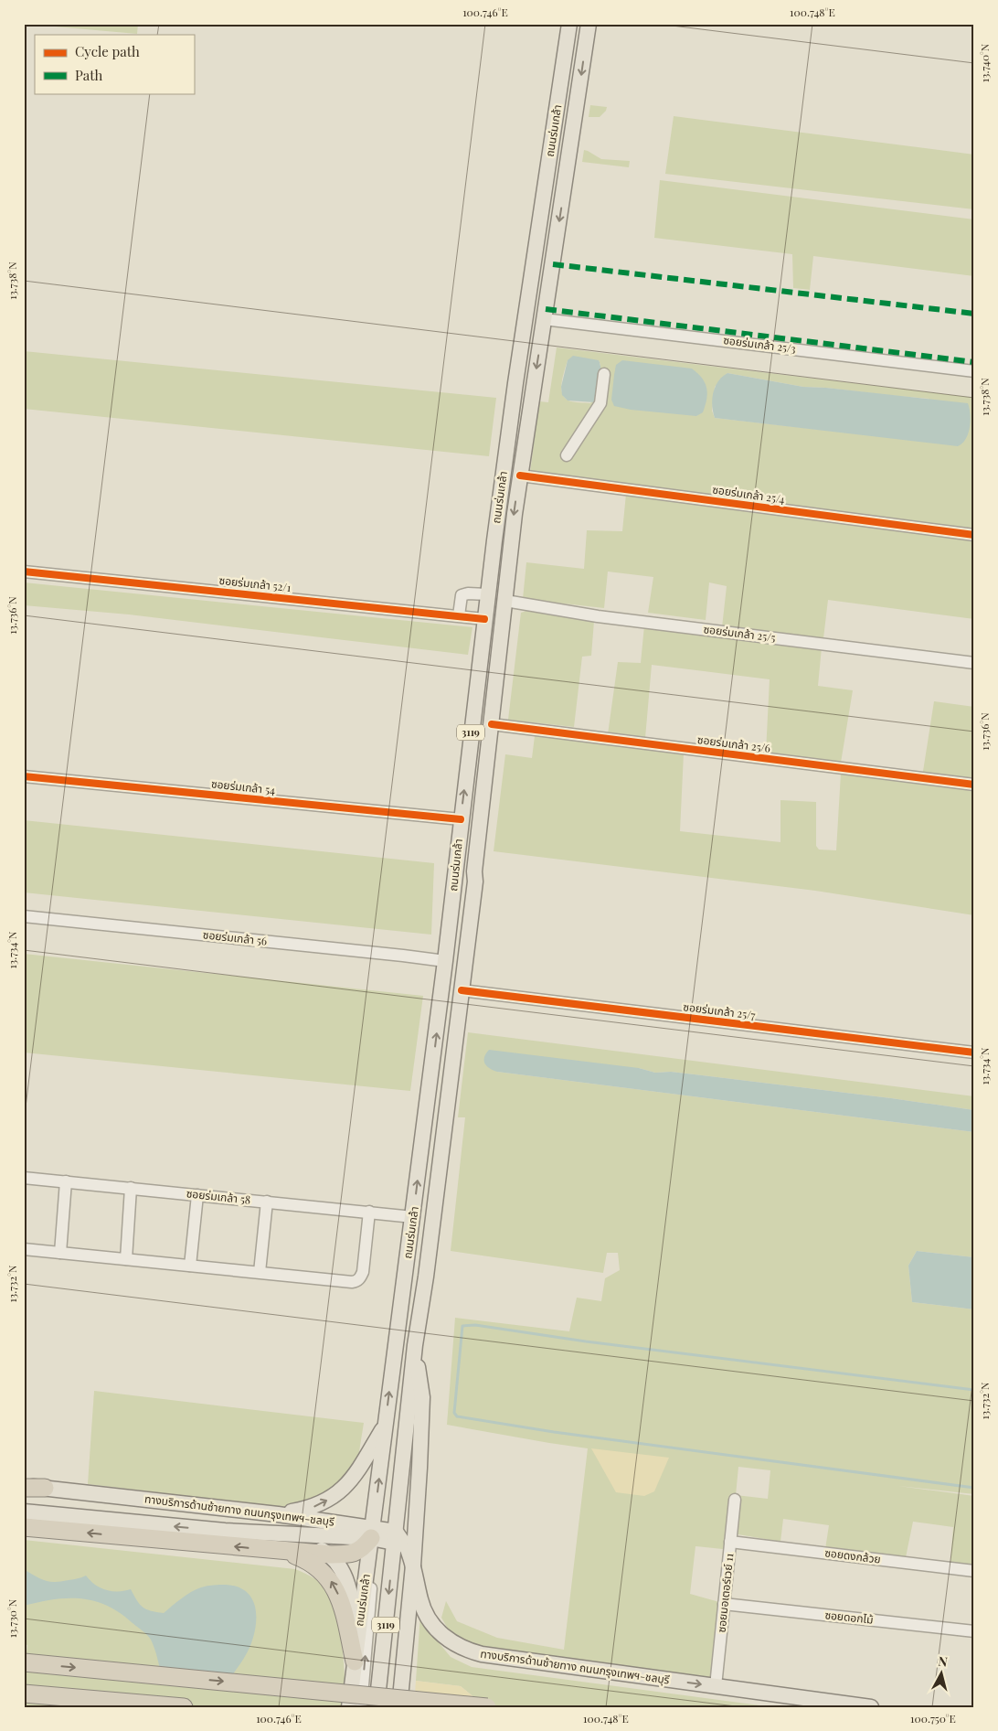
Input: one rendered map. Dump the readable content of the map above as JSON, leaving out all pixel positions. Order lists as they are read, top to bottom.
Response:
{
  "streets": {
    "main road": ["ถนนร่มเกล้า", "3119", "ทางบริการด้านซ้ายทาง ถนนกรุงเทพฯ-ชลบุรี"],
    "street": [
      "ซอยร่มเกล้า 25/3",
      "ซอยร่มเกล้า 25/4",
      "ซอยร่มเกล้า 52/1",
      "ซอยร่มเกล้า 25/5",
      "ซอยร่มเกล้า 25/6",
      "ซอยร่มเกล้า 54",
      "ซอยร่มเกล้า 56",
      "ซอยร่มเกล้า 25/7",
      "ซอยร่มเกล้า 58",
      "ซอยดงกล้วย",
      "ซอยมอเตอร์เวย์ 11",
      "ซอยดอกไม้"
    ]
  },
  "crossings": [
    ["ถนนร่มเกล้า", "ซอยร่มเกล้า 25/3"],
    ["ถนนร่มเกล้า", "ซอยร่มเกล้า 25/4"],
    ["ถนนร่มเกล้า", "ซอยร่มเกล้า 52/1"],
    ["ถนนร่มเกล้า", "ซอยร่มเกล้า 25/5"],
    ["ถนนร่มเกล้า", "ซอยร่มเกล้า 25/6"],
    ["ถนนร่มเกล้า", "ซอยร่มเกล้า 54"],
    ["ถนนร่มเกล้า", "ซอยร่มเกล้า 56"],
    ["ถนนร่มเกล้า", "ซอยร่มเกล้า 25/7"],
    ["ถนนร่มเกล้า", "ซอยร่มเกล้า 58"],
    ["ถนนร่มเกล้า", "ทางบริการด้านซ้ายทาง ถนนกรุงเทพฯ-ชลบุรี"],
    ["ทางบริการด้านซ้ายทาง ถนนกรุงเทพฯ-ชลบุรี", "ซอยมอเตอร์เวย์ 11"],
    ["ซอยดงกล้วย", "ซอยมอเตอร์เวย์ 11"],
    ["ซอยมอเตอร์เวย์ 11", "ซอยดอกไม้"]
  ],
  "legend": ["Cycle path", "Path"],
  "north": "top",
  "coordinates": [
    "100.746°E",
    "100.748°E",
    "13.740°N",
    "13.738°N",
    "13.736°N",
    "13.734°N",
    "13.732°N",
    "13.730°N",
    "100.750°E"
  ]
}
